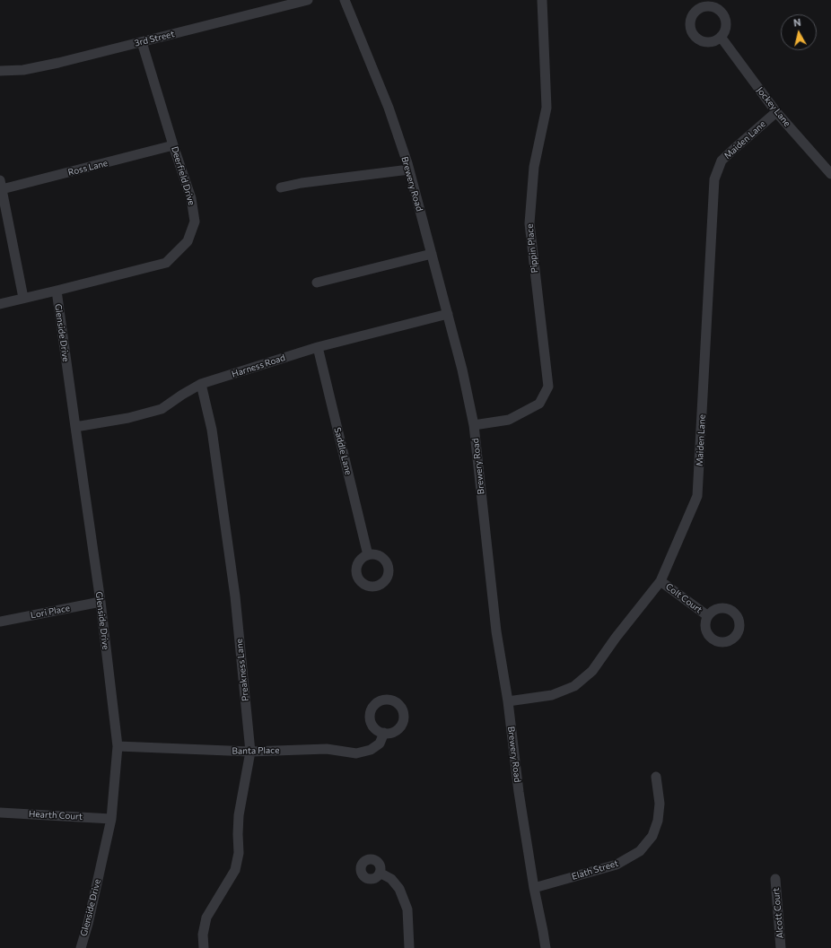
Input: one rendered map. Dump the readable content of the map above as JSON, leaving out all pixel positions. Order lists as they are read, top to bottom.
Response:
{
  "streets": {
    "street": [
      "3rd Street",
      "Jockey Lane",
      "Maiden Lane",
      "Ross Lane",
      "Deerfield Drive",
      "Brewery Road",
      "Pippin Place",
      "Glenside Drive",
      "Harness Road",
      "Saddle Lane",
      "Colt Court",
      "Lori Place",
      "Preakness Lane",
      "Banta Place",
      "Hearth Court",
      "Elath Street",
      "Alcott Court"
    ]
  },
  "crossings": [
    ["3rd Street", "Deerfield Drive"],
    ["Jockey Lane", "Maiden Lane"],
    ["Maiden Lane", "Brewery Road"],
    ["Maiden Lane", "Colt Court"],
    ["Ross Lane", "Deerfield Drive"],
    ["Deerfield Drive", "Glenside Drive"],
    ["Brewery Road", "Pippin Place"],
    ["Brewery Road", "Harness Road"],
    ["Brewery Road", "Elath Street"],
    ["Glenside Drive", "Harness Road"],
    ["Glenside Drive", "Lori Place"],
    ["Glenside Drive", "Banta Place"],
    ["Glenside Drive", "Hearth Court"],
    ["Harness Road", "Saddle Lane"],
    ["Harness Road", "Preakness Lane"],
    ["Preakness Lane", "Banta Place"]
  ],
  "north": "top"
}
